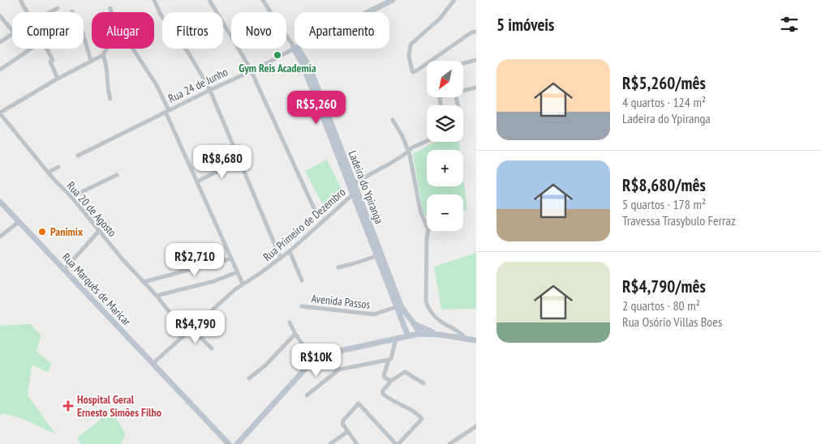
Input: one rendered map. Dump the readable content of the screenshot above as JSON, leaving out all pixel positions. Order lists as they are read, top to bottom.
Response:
{
  "streets": {
    "main road": ["Rua 24 de Junho", "Ladeira do Ypiranga", "Rua Marquês de Maricar"],
    "street": ["Rua 20 de Agosto", "Rua Primeiro de Dezembro", "Avenida Passos"]
  },
  "crossings": [
    ["Ladeira do Ypiranga", "Rua Primeiro de Dezembro"],
    ["Ladeira do Ypiranga", "Avenida Passos"],
    ["Rua Primeiro de Dezembro", "Rua Marquês de Maricar"]
  ],
  "places": {
    "other": ["Gym Reis Academia", "Panimix"],
    "health": ["Hospital Geral Ernesto Simões Filho"]
  },
  "north": "bottom left",
  "page": {
    "heading": "5 imóveis",
    "chip": [
      "Comprar",
      "Alugar",
      "Filtros",
      "Novo",
      "Apartamento"
    ],
    "list": [
      {
        "name": "R$5,260/mês",
        "note": "4 quartos · 124 m² · Ladeira do Ypiranga"
      },
      {
        "name": "R$8,680/mês",
        "note": "5 quartos · 178 m² · Travessa Trasybulo Ferraz"
      },
      {
        "name": "R$4,790/mês",
        "note": "2 quartos · 80 m² · Rua Osório Villas Boes"
      }
    ],
    "map_buttons": ["+", "−"],
    "price": [
      "R$5,260",
      "R$8,680",
      "R$2,710",
      "R$4,790",
      "R$10K"
    ]
  }
}
